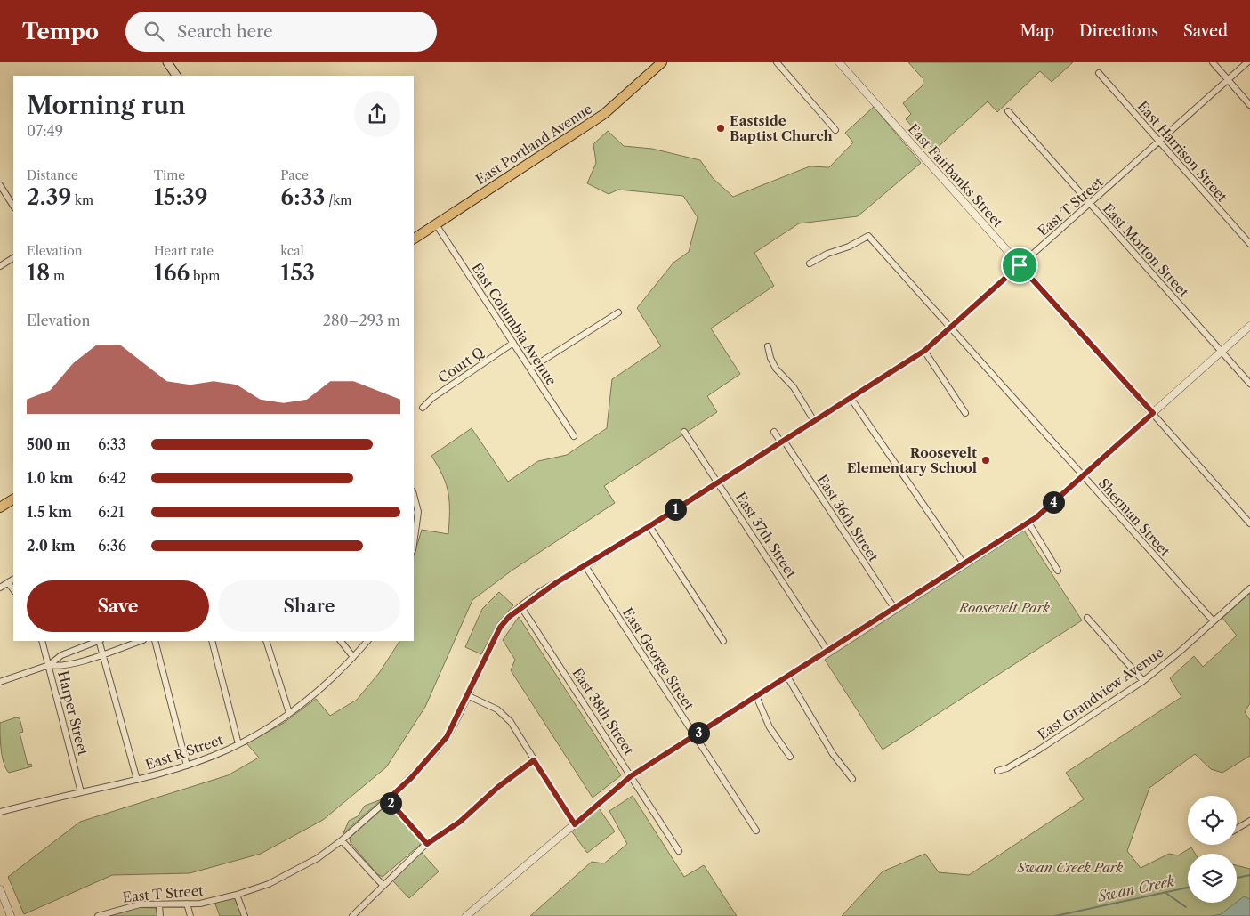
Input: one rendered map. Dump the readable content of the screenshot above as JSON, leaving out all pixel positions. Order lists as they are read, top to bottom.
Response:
{
  "streets": {
    "main road": ["East Portland Avenue"],
    "street": [
      "East Harrison Street",
      "East Fairbanks Street",
      "East T Street",
      "East Morton Street",
      "East Columbia Avenue",
      "Court Q",
      "Sherman Street",
      "East 36th Street",
      "East 37th Street",
      "East George Street",
      "East Grandview Avenue",
      "East 38th Street",
      "Harper Street",
      "East R Street"
    ]
  },
  "crossings": [
    ["East Portland Avenue", "East Columbia Avenue"],
    ["East Harrison Street", "East T Street"],
    ["East Fairbanks Street", "East T Street"],
    ["East T Street", "East Morton Street"],
    ["East T Street", "Sherman Street"],
    ["East T Street", "East 36th Street"],
    ["East T Street", "East 37th Street"],
    ["East T Street", "East George Street"],
    ["East T Street", "East 38th Street"],
    ["East Columbia Avenue", "Court Q"],
    ["Sherman Street", "East Grandview Avenue"],
    ["Harper Street", "East R Street"]
  ],
  "water": ["Swan Creek"],
  "parks": ["Roosevelt Park", "Swan Creek Park"],
  "places": ["Eastside Baptist Church", "Roosevelt Elementary School"],
  "page": {
    "header": "Tempo",
    "search": "Search here",
    "nav": ["Map", "Directions", "Saved"],
    "heading": ["Morning run", "07:49"],
    "stats": [
      ["Distance", "2.39 km"],
      ["Time", "15:39"],
      ["Pace", "6:33 /km"],
      ["Elevation", "18 m"],
      ["Heart rate", "166 bpm"],
      ["kcal", "153"]
    ],
    "chart": ["Elevation", "280–293 m"],
    "list": [
      {
        "name": "500 m",
        "note": "6:33"
      },
      {
        "name": "1.0 km",
        "note": "6:42"
      },
      {
        "name": "1.5 km",
        "note": "6:21"
      },
      {
        "name": "2.0 km",
        "note": "6:36"
      }
    ],
    "pins": [
      "4",
      "1",
      "3",
      "2"
    ],
    "buttons": ["Save", "Share"]
  }
}
